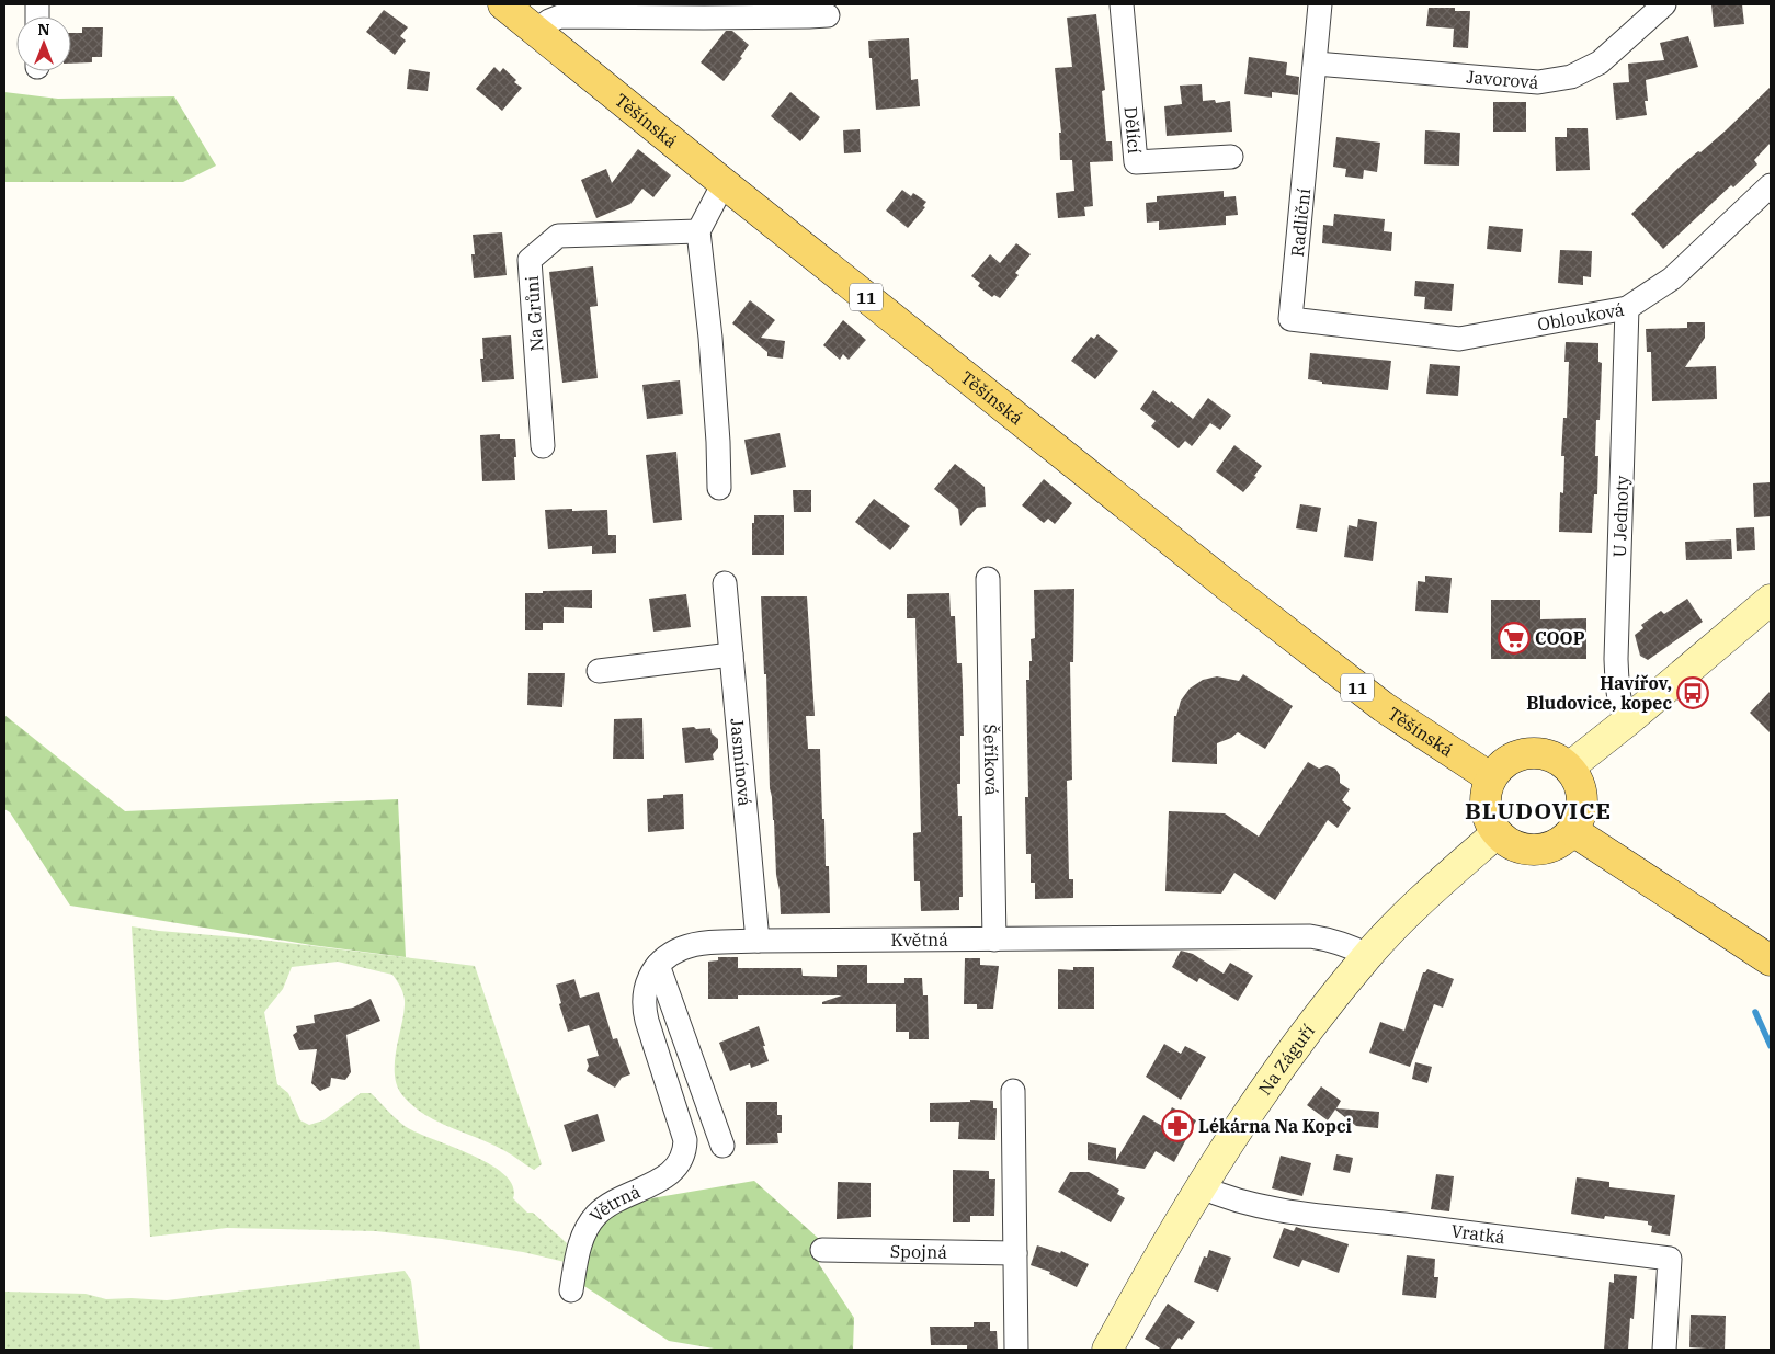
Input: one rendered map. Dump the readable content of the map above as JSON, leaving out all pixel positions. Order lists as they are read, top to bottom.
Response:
{
  "streets": {
    "main road": ["Těšínská", "11"],
    "street": [
      "Javorová",
      "Dělící",
      "Radliční",
      "Na Grůni",
      "Oblouková",
      "U Jednoty",
      "Šeříková",
      "Jasmínová",
      "Květná",
      "Na Záguří",
      "Větrná",
      "Vratká",
      "Spojná"
    ]
  },
  "crossings": [
    ["Javorová", "Radliční"],
    ["Těšínská", "Na Záguří"],
    ["Radliční", "Oblouková"],
    ["Oblouková", "U Jednoty"],
    ["Šeříková", "Květná"],
    ["Jasmínová", "Květná"],
    ["Květná", "Na Záguří"],
    ["Květná", "Větrná"],
    ["Na Záguří", "Vratká"]
  ],
  "districts": ["BLUDOVICE"],
  "places": {
    "supermarket": ["COOP"],
    "bus stop": ["Havířov, Bludovice, kopec"],
    "pharmacy": ["Lékárna Na Kopci"]
  },
  "north": "top"
}
